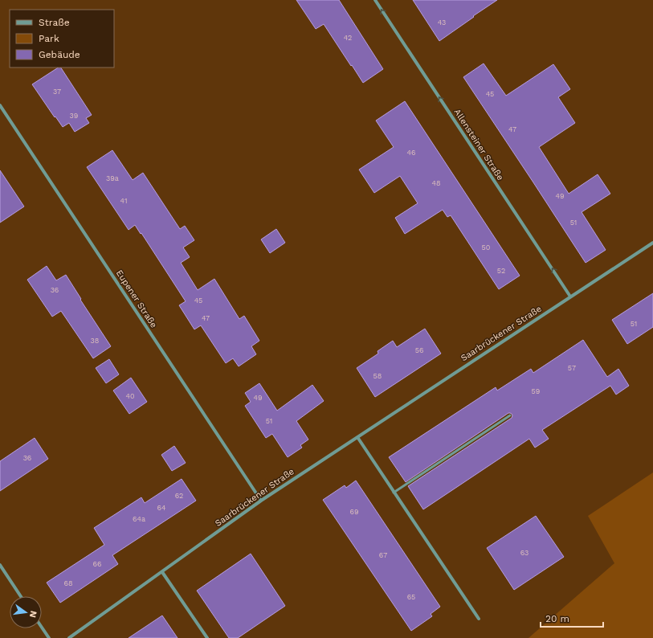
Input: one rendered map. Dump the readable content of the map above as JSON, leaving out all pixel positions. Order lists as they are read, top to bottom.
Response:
{
  "streets": {
    "street": ["Allensteiner Straße", "Eupener Straße", "Saarbrückener Straße"]
  },
  "crossings": [
    ["Allensteiner Straße", "Saarbrückener Straße"],
    ["Eupener Straße", "Saarbrückener Straße"]
  ],
  "one_way": ["Allensteiner Straße"],
  "house_numbers": [
    "43",
    "42",
    "37",
    "45",
    "39",
    "47",
    "46",
    "39a",
    "48",
    "49",
    "41",
    "51",
    "50",
    "52",
    "36",
    "45",
    "47",
    "51",
    "38",
    "56",
    "57",
    "58",
    "59",
    "40",
    "49",
    "51",
    "36",
    "62",
    "64",
    "69",
    "64a",
    "63",
    "67",
    "66",
    "68",
    "65"
  ],
  "legend": ["Straße", "Park", "Gebäude"],
  "scale_bar": "20 m",
  "north": "right"
}
